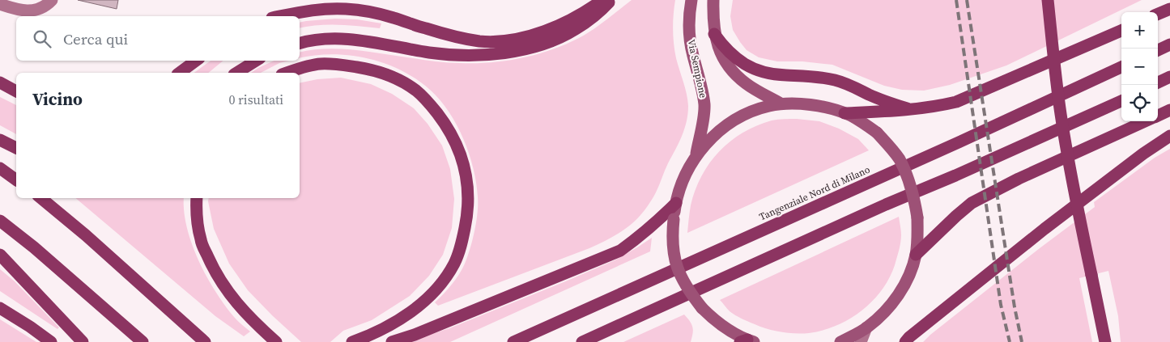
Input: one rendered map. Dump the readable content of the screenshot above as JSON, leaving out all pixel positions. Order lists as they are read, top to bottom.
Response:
{
  "streets": {
    "highway": ["Tangenziale Nord di Milano"],
    "main road": ["Via Sempione"]
  },
  "page": {
    "map_buttons": ["+", "−"],
    "search": "Cerca qui",
    "heading": ["Vicino", "0 risultati"]
  }
}
